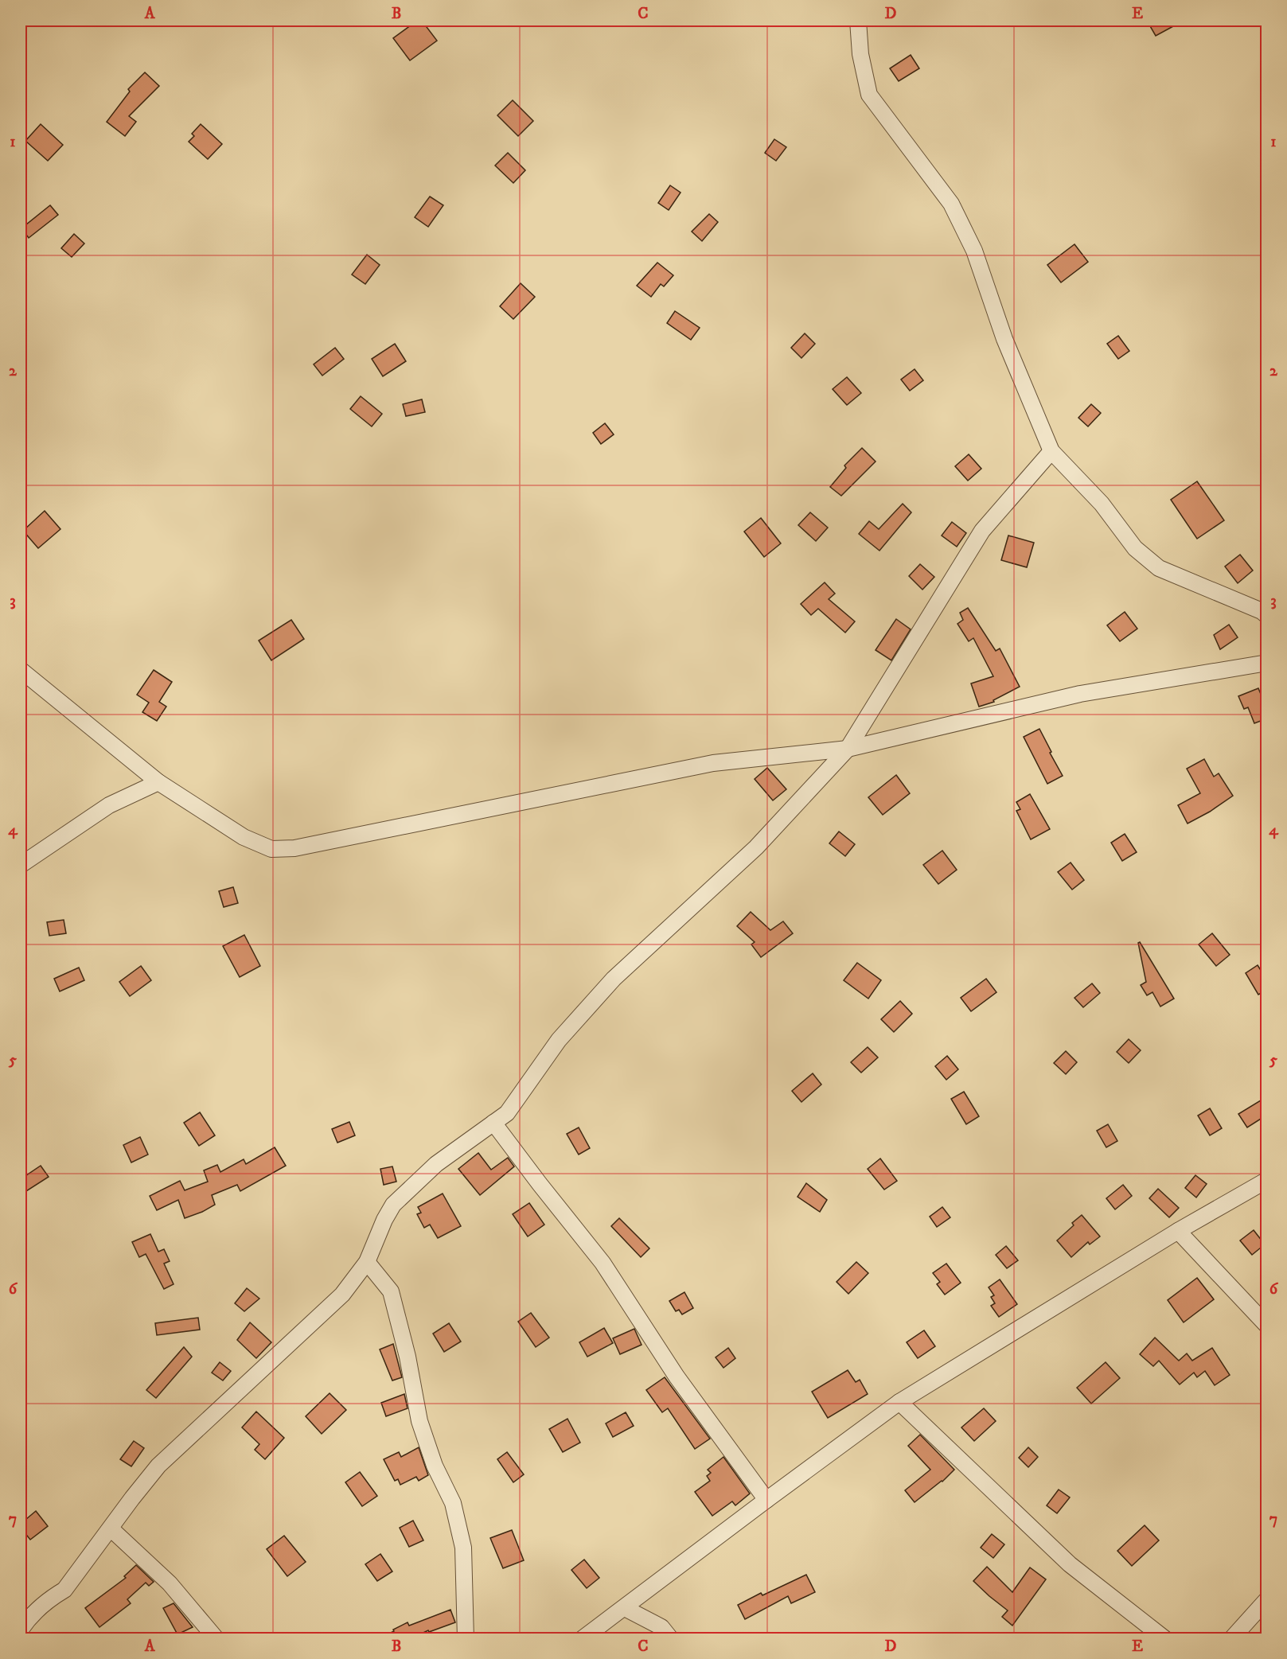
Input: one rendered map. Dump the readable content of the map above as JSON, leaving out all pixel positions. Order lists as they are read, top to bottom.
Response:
{
  "grid": {
    "columns": [
      "A",
      "B",
      "C",
      "D",
      "E"
    ],
    "rows": [
      "1",
      "2",
      "3",
      "4",
      "5",
      "6",
      "7"
    ]
  }
}
